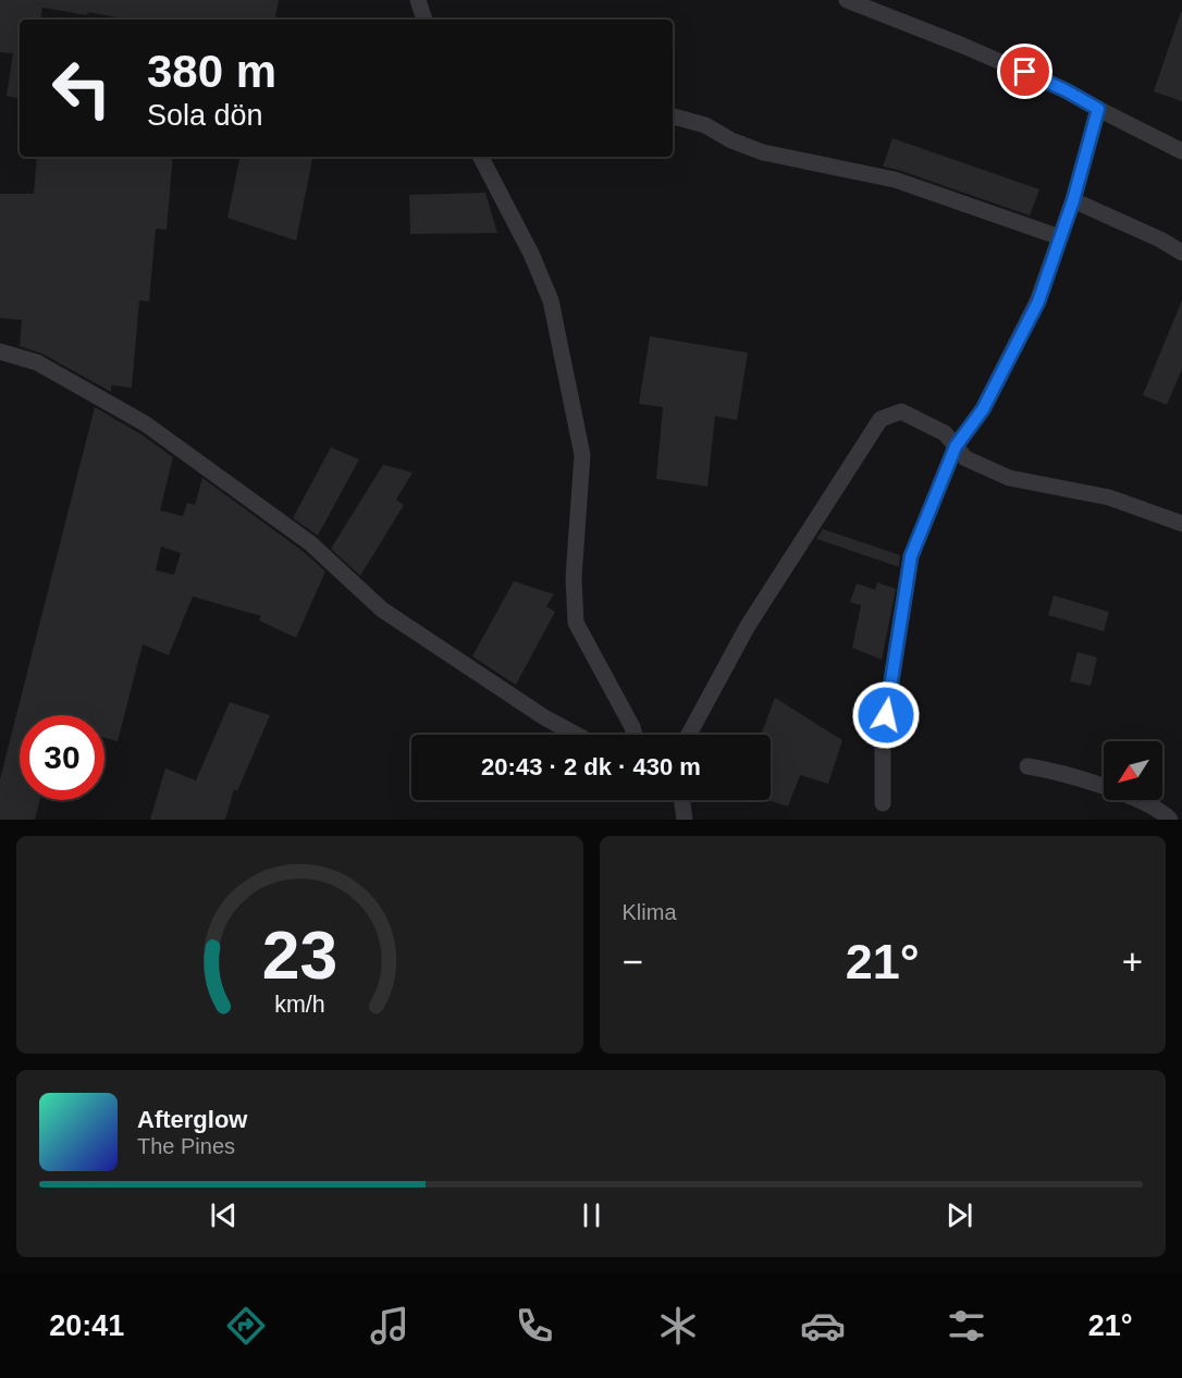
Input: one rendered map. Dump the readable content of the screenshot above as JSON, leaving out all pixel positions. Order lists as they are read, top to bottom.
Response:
{
  "north": "bottom left",
  "page": {
    "turn": ["380 m", "Sola dön"],
    "limit": "30",
    "trip": "20:43 · 2 dk · 430 m",
    "tile": "Klima",
    "heat": ["−", "21°", "+"],
    "song": ["Afterglow", "The Pines"],
    "tabs": ["20:41", "21°"],
    "gauge": ["23", "km/h"]
  }
}
